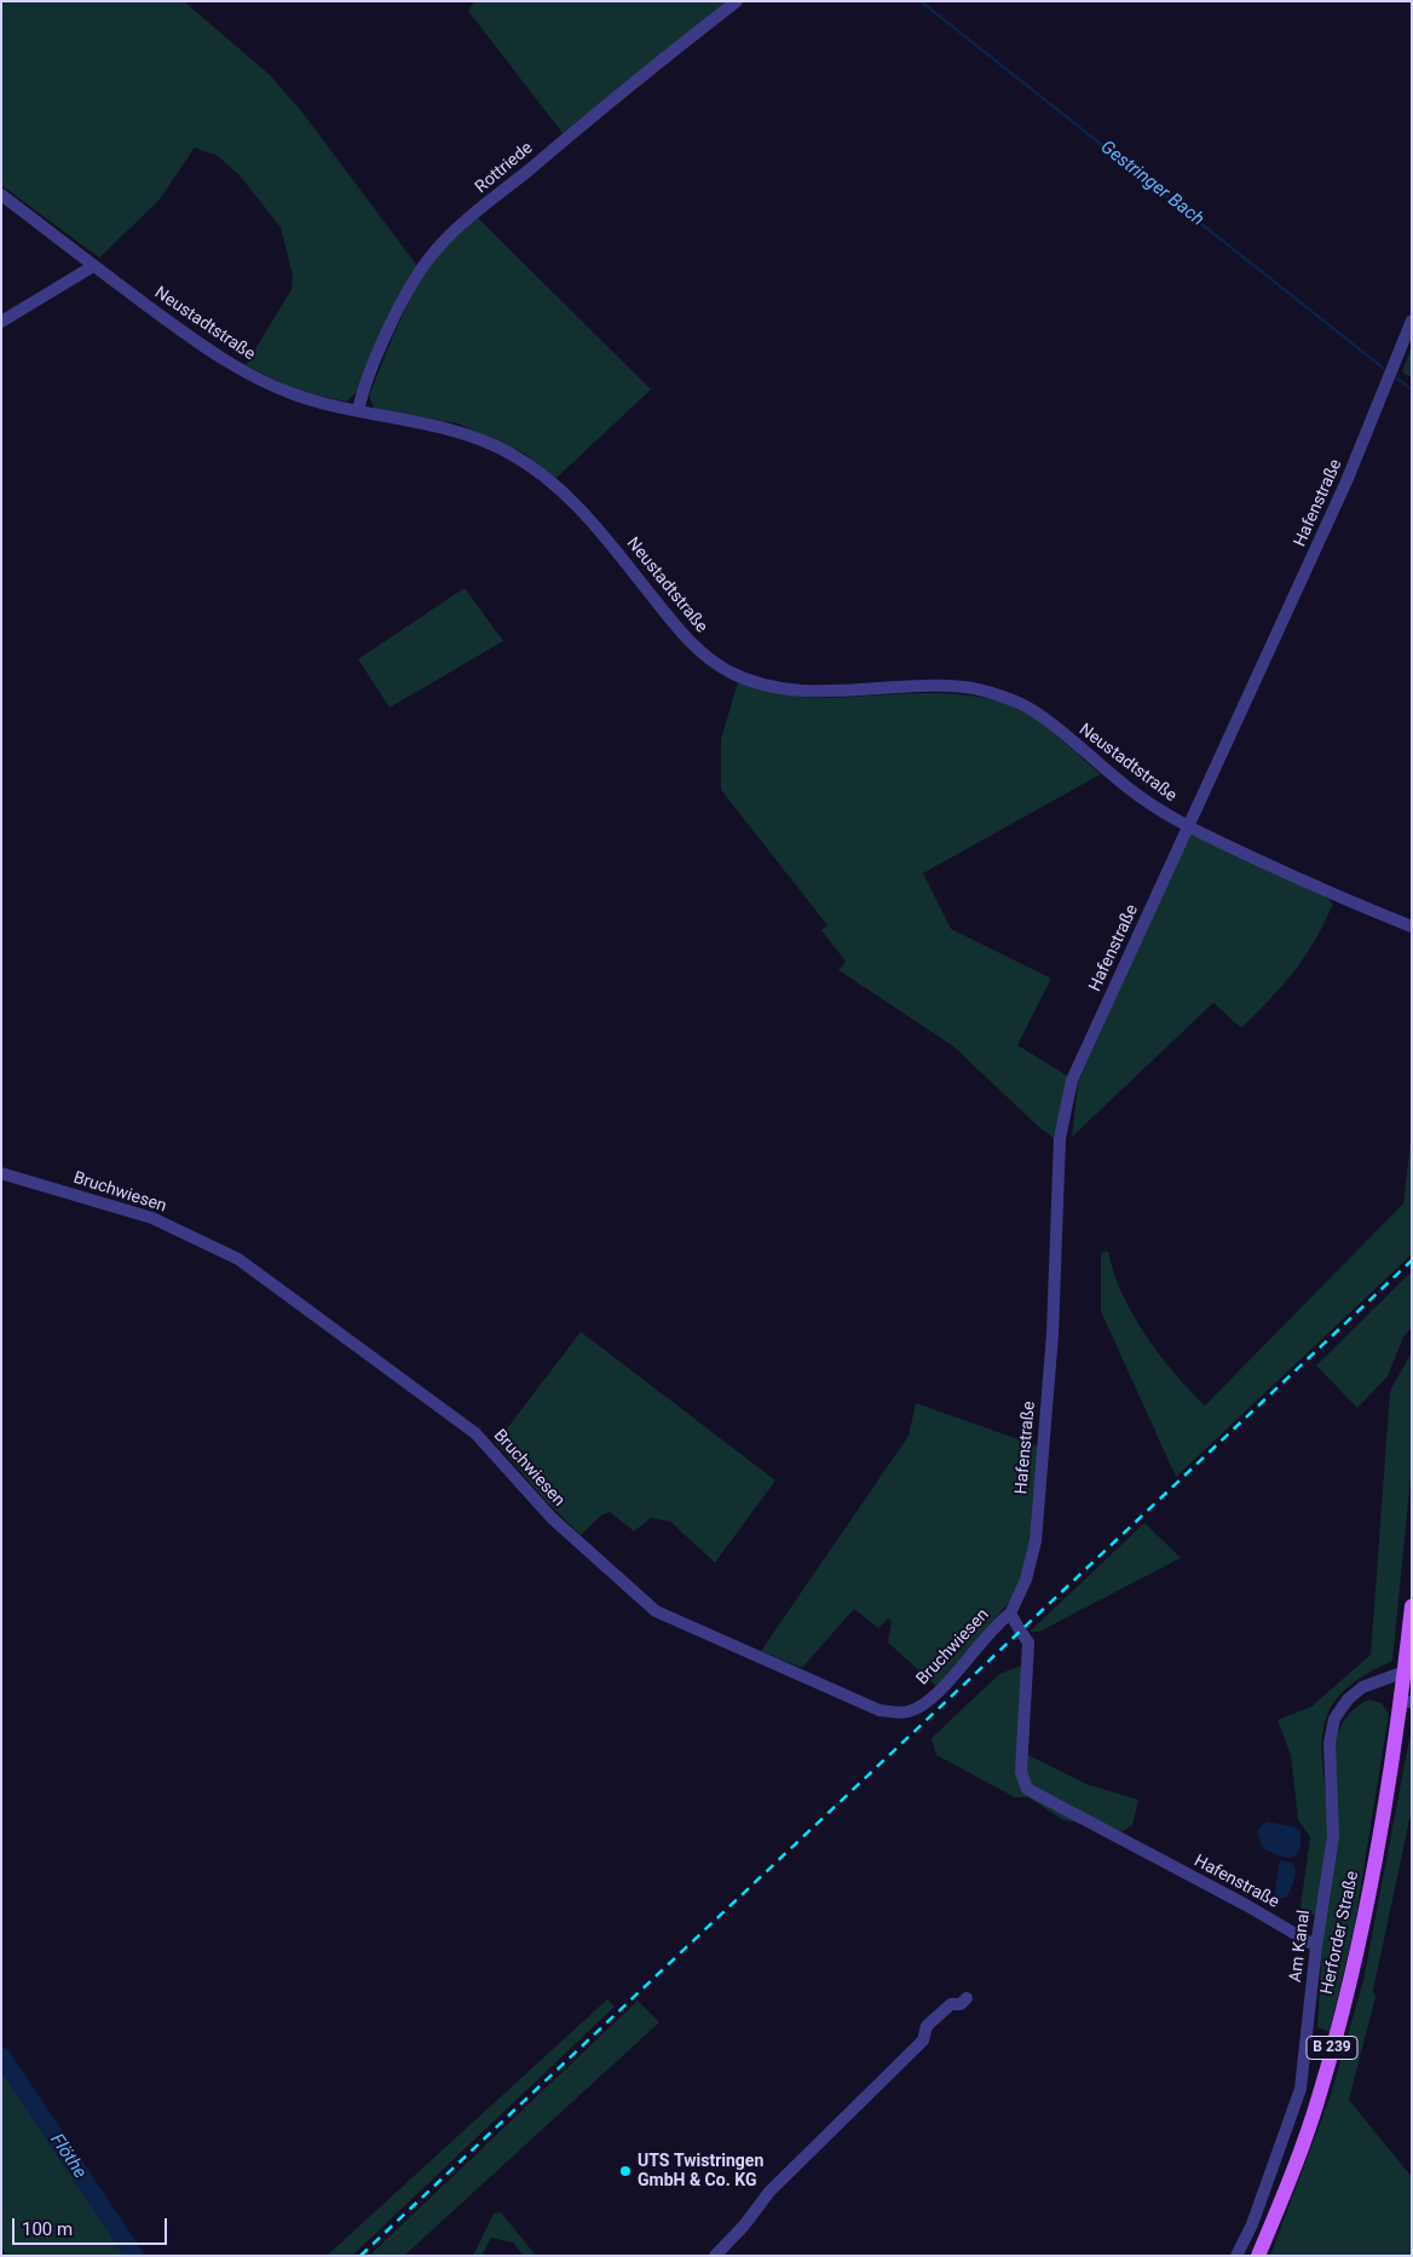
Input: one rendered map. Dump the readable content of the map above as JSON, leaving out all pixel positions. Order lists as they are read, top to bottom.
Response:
{
  "streets": {
    "main road": ["Herforder Straße", "B 239"],
    "street": [
      "Rottriede",
      "Neustadtstraße",
      "Hafenstraße",
      "Bruchwiesen",
      "Am Kanal"
    ]
  },
  "crossings": [
    ["Rottriede", "Neustadtstraße"],
    ["Neustadtstraße", "Hafenstraße"],
    ["Hafenstraße", "Bruchwiesen"],
    ["Hafenstraße", "Am Kanal"],
    ["Herforder Straße", "Am Kanal"]
  ],
  "water": ["Gestringer Bach", "Flöthe"],
  "places": ["UTS Twistringen GmbH & Co. KG"],
  "scale_bar": "100 m"
}
